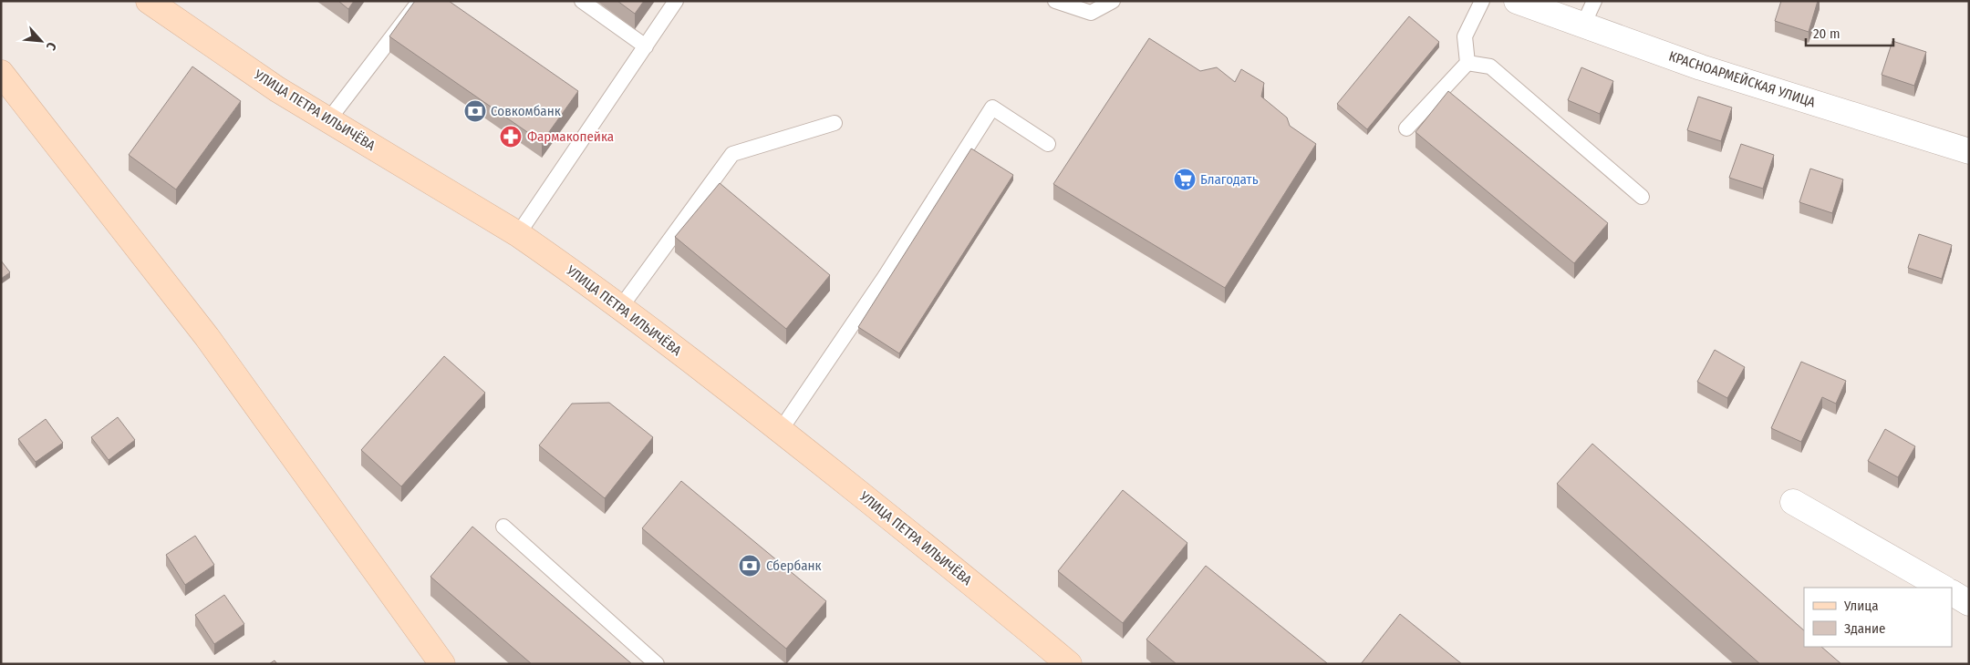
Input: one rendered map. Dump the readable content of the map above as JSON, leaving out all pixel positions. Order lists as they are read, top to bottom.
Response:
{
  "streets": {
    "main road": ["УЛИЦА ПЕТРА ИЛЬИЧЁВА"],
    "street": ["КРАСНОАРМЕЙСКАЯ УЛИЦА"]
  },
  "places": {
    "bank": ["Совкомбанк", "Сбербанк"],
    "pharmacy": ["Фармакопейка"],
    "supermarket": ["Благодать"]
  },
  "legend": ["Улица", "Здание"],
  "scale_bar": "20 m",
  "north": "bottom right"
}
